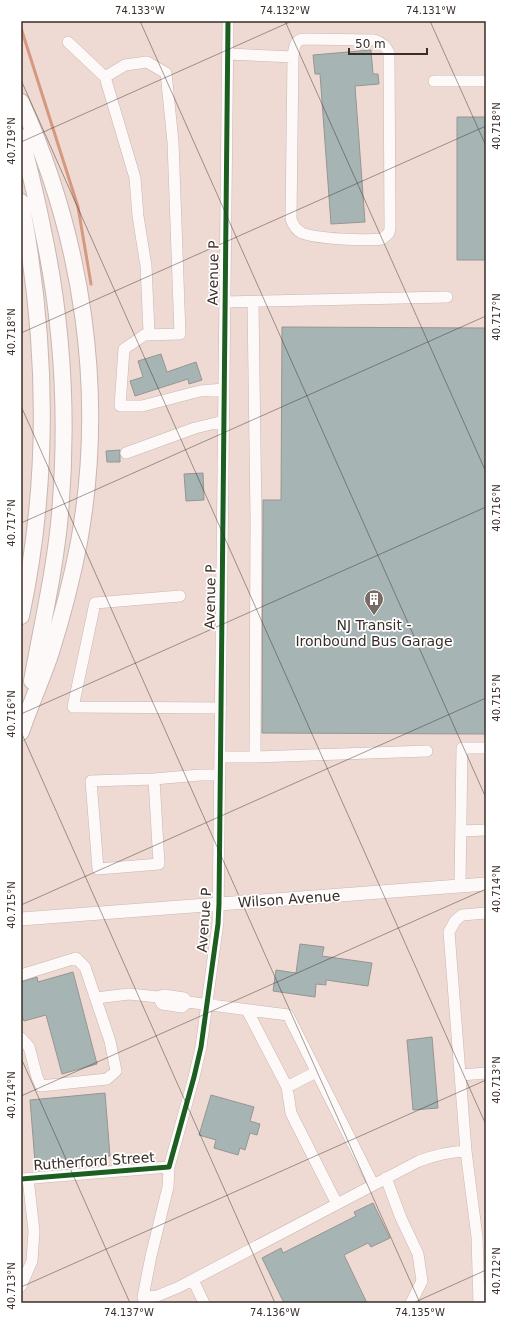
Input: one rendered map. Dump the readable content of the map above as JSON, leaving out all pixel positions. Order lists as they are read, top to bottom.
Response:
{
  "streets": {
    "main road": ["Wilson Avenue"],
    "street": ["Avenue P", "Rutherford Street"]
  },
  "crossings": [
    ["Avenue P", "Wilson Avenue"],
    ["Avenue P", "Rutherford Street"]
  ],
  "places": {
    "building": ["NJ Transit - Ironbound Bus Garage"]
  },
  "scale_bar": "50 m",
  "coordinates": [
    "74.133°W",
    "74.132°W",
    "74.131°W",
    "40.718°N",
    "40.719°N",
    "40.717°N",
    "40.716°N",
    "40.715°N",
    "40.714°N",
    "40.713°N",
    "40.712°N",
    "74.137°W",
    "74.136°W",
    "74.135°W"
  ]
}
